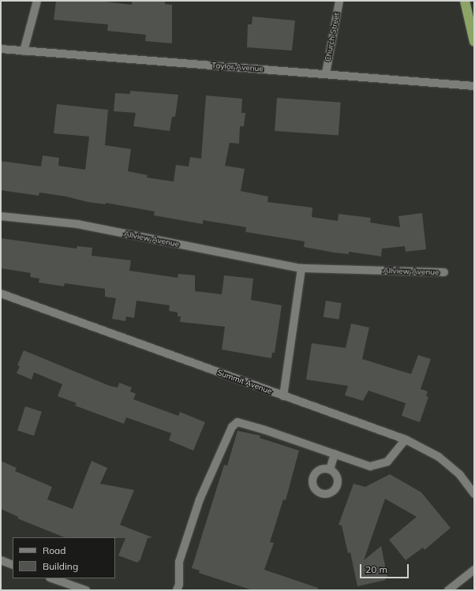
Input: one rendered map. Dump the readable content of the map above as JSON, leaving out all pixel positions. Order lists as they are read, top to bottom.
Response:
{
  "streets": {
    "street": [
      "Church Street",
      "Taylor Avenue",
      "Allview Avenue",
      "Summit Avenue"
    ]
  },
  "crossings": [
    ["Church Street", "Taylor Avenue"]
  ],
  "legend": ["Road", "Building"],
  "scale_bar": "20 m"
}
